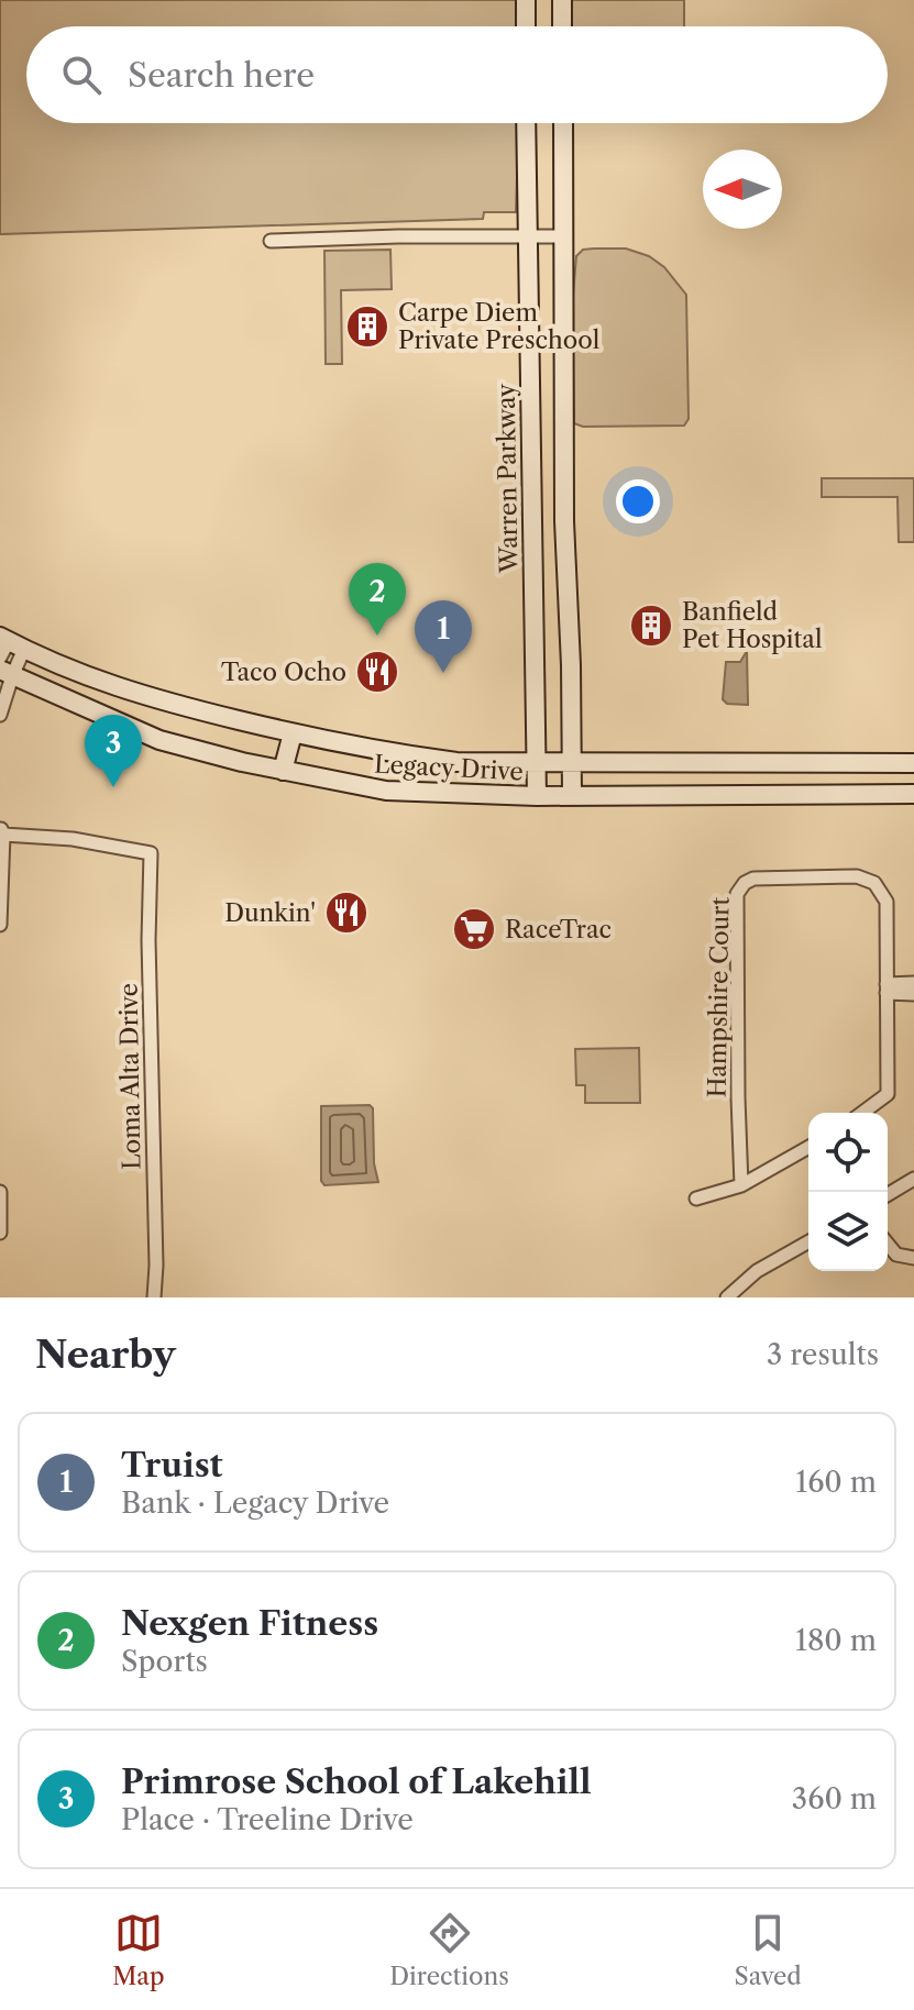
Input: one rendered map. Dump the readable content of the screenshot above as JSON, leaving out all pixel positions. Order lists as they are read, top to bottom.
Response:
{
  "streets": {
    "main road": ["Warren Parkway", "Legacy Drive"],
    "street": ["Hampshire Court", "Loma Alta Drive"]
  },
  "crossings": [
    ["Warren Parkway", "Legacy Drive"]
  ],
  "places": {
    "building": ["Carpe Diem Private Preschool", "Banfield Pet Hospital"],
    "restaurant": ["Taco Ocho", "Dunkin'"],
    "supermarket": ["RaceTrac"]
  },
  "north": "left",
  "page": {
    "search": "Search here",
    "pins": ["2", "1", "3"],
    "heading": ["Nearby", "3 results"],
    "list": [
      {
        "mark": "1",
        "name": "Truist",
        "note": "Bank · Legacy Drive",
        "value": "160 m"
      },
      {
        "mark": "2",
        "name": "Nexgen Fitness",
        "note": "Sports",
        "value": "180 m"
      },
      {
        "mark": "3",
        "name": "Primrose School of Lakehill",
        "note": "Place · Treeline Drive",
        "value": "360 m"
      }
    ],
    "nav": ["Map", "Directions", "Saved"]
  }
}
